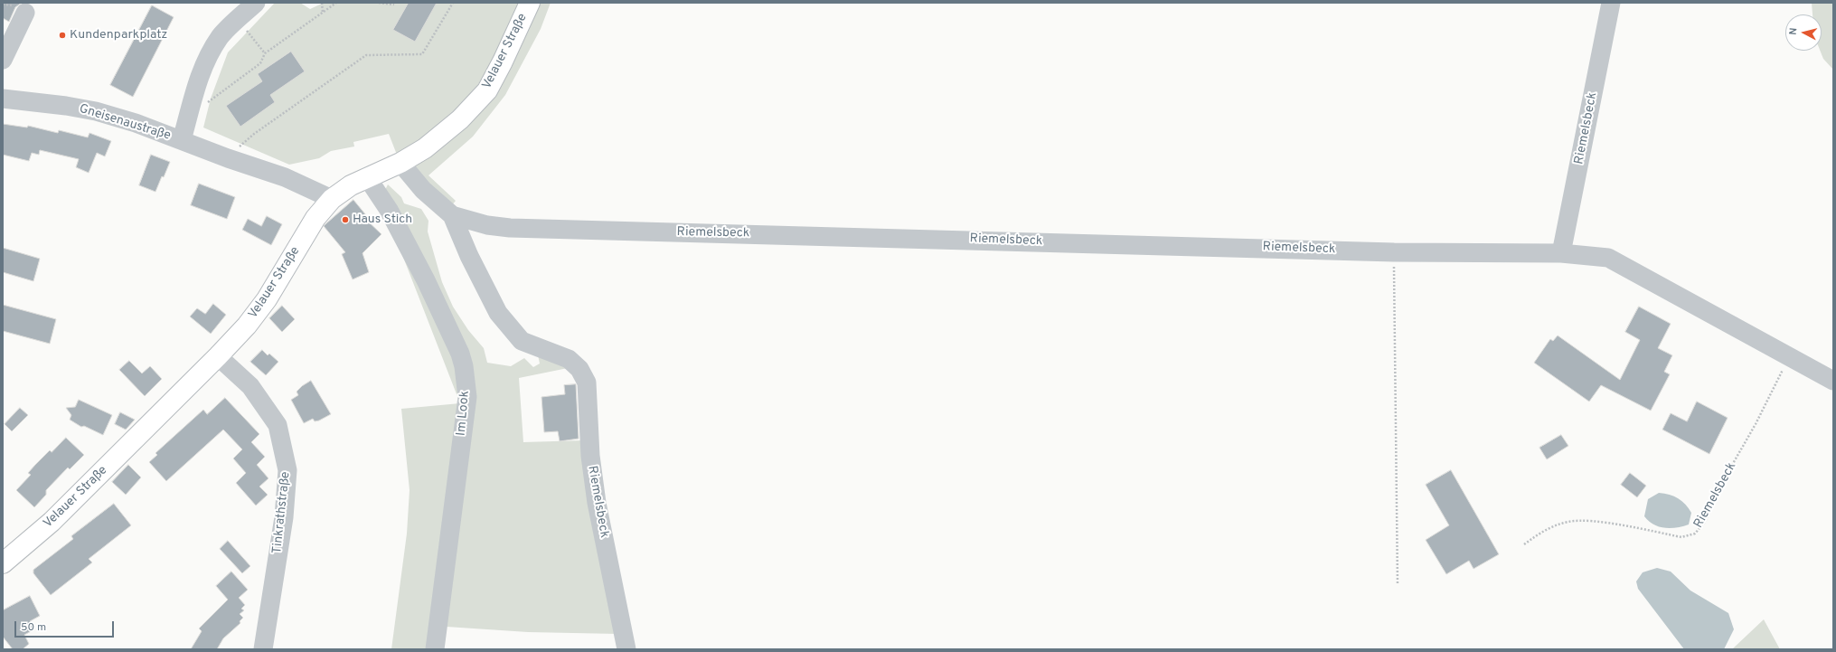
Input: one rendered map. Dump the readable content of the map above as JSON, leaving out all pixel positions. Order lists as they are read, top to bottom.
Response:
{
  "streets": {
    "main road": ["Velauer Straße"],
    "street": [
      "Gneisenaustraße",
      "Riemelsbeck",
      "Im Look",
      "Tinkrathstraße"
    ]
  },
  "crossings": [
    ["Velauer Straße", "Gneisenaustraße"],
    ["Velauer Straße", "Riemelsbeck"],
    ["Velauer Straße", "Im Look"],
    ["Velauer Straße", "Tinkrathstraße"]
  ],
  "places": ["Kundenparkplatz", "Haus Stich"],
  "scale_bar": "50 m",
  "north": "left"
}
